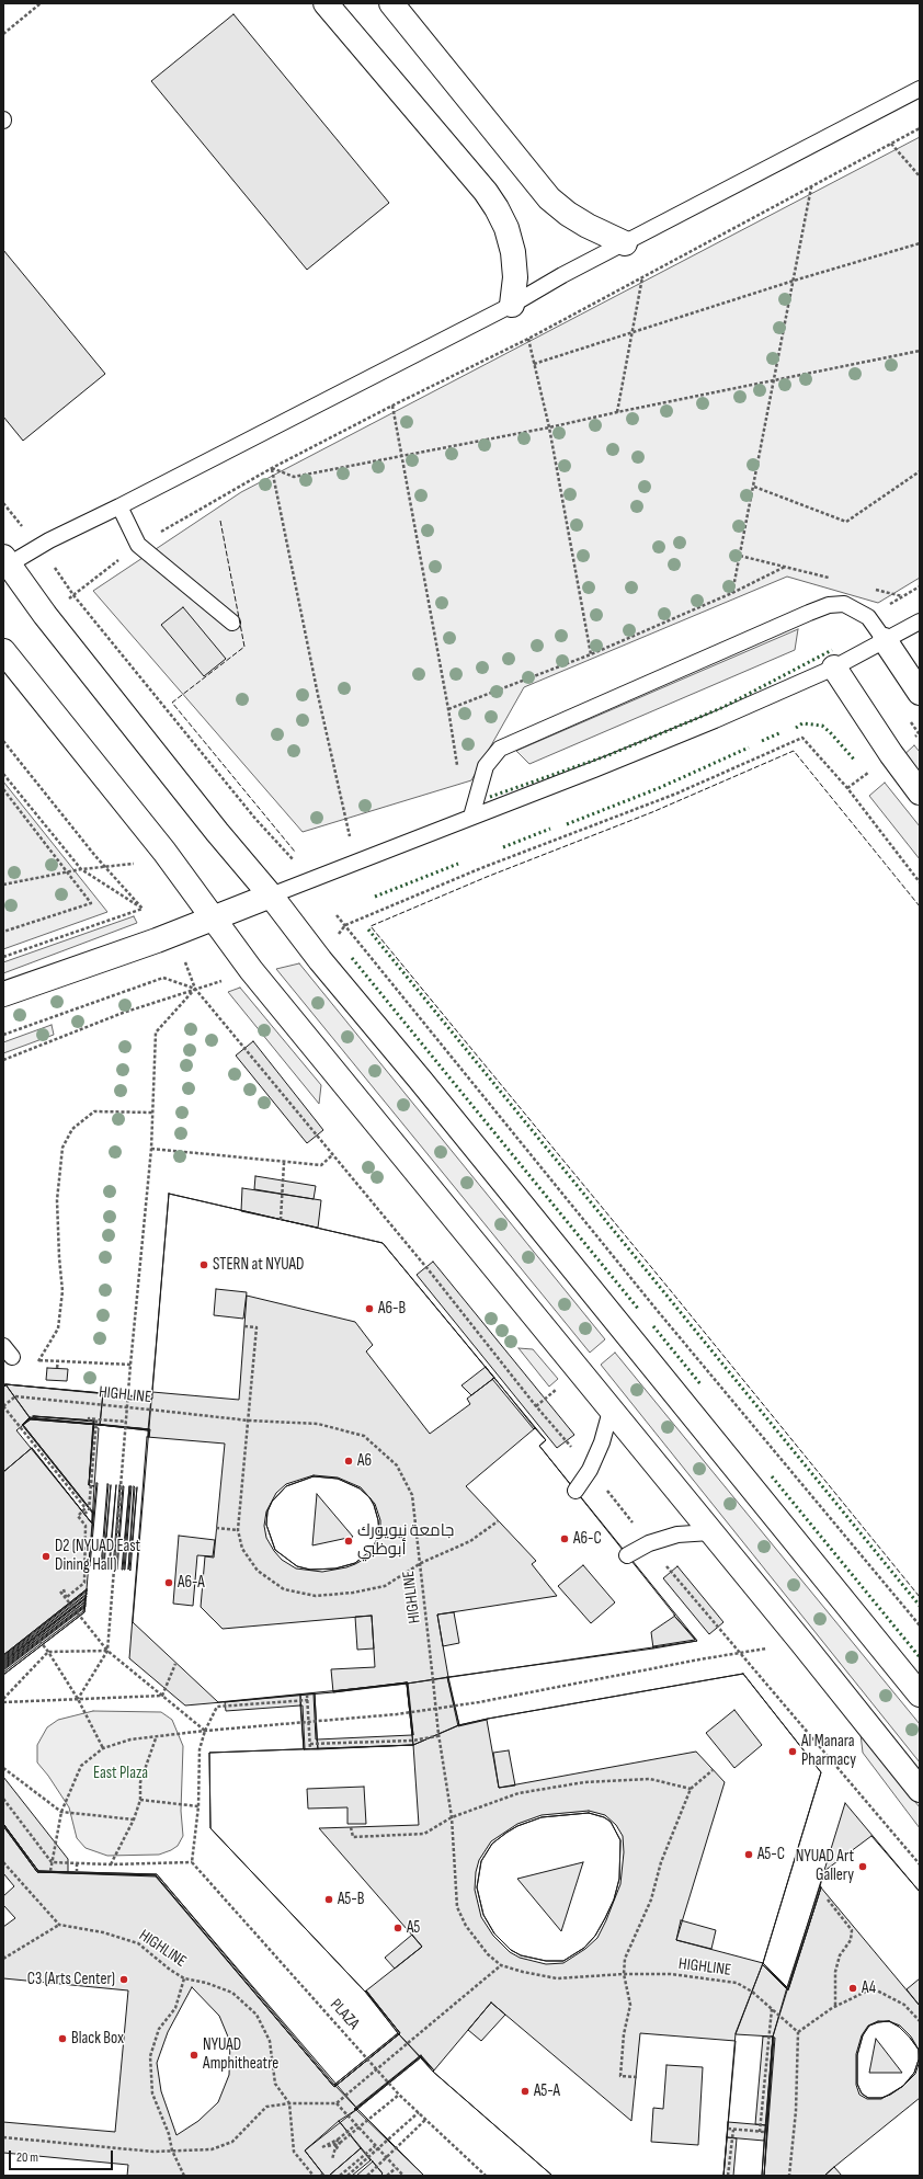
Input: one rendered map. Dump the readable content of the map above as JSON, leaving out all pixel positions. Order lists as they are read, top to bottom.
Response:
{
  "streets": {
    "path": ["HIGHLINE", "PLAZA"]
  },
  "parks": ["East Plaza"],
  "places": [
    "STERN at NYUAD",
    "A6-B",
    "A6",
    "A6-C",
    "جامعة نيويورك أبوظبي",
    "D2 (NYUAD East Dining Hall)",
    "A6-A",
    "Al Manara Pharmacy",
    "A5-C",
    "NYUAD Art Gallery",
    "A5-B",
    "A5",
    "C3 (Arts Center)",
    "A4",
    "Black Box",
    "NYUAD Amphitheatre",
    "A5-A"
  ],
  "scale_bar": "20 m"
}
